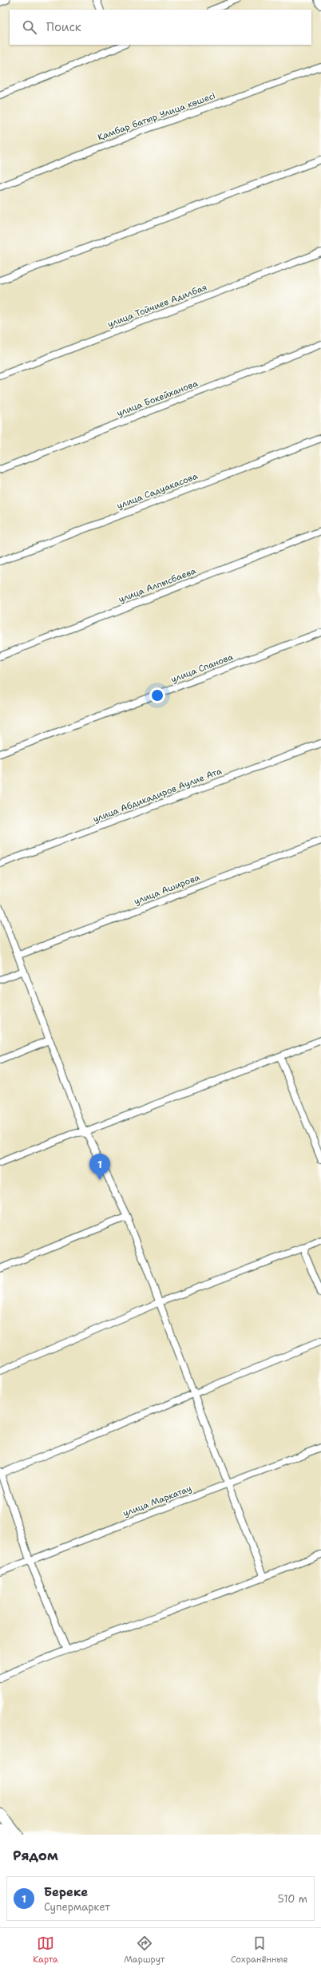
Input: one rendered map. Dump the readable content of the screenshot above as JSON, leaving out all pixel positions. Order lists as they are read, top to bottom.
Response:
{
  "streets": {
    "street": [
      "Қамбар батыр Улица көшесі",
      "улица Тойчиев Адилбая",
      "улица Бокейханова",
      "улица Садуакасова",
      "улица Алпысбаева",
      "улица Спанова",
      "улица Абдикадиров Аулие Ата",
      "улица Аширова",
      "улица Маркатау"
    ]
  },
  "page": {
    "search": "Поиск",
    "pins": "1",
    "heading": "Рядом",
    "list": [
      {
        "mark": "1",
        "name": "Береке",
        "note": "Супермаркет",
        "value": "510 m"
      }
    ],
    "nav": ["Карта", "Маршрут", "Сохранённые"]
  }
}
